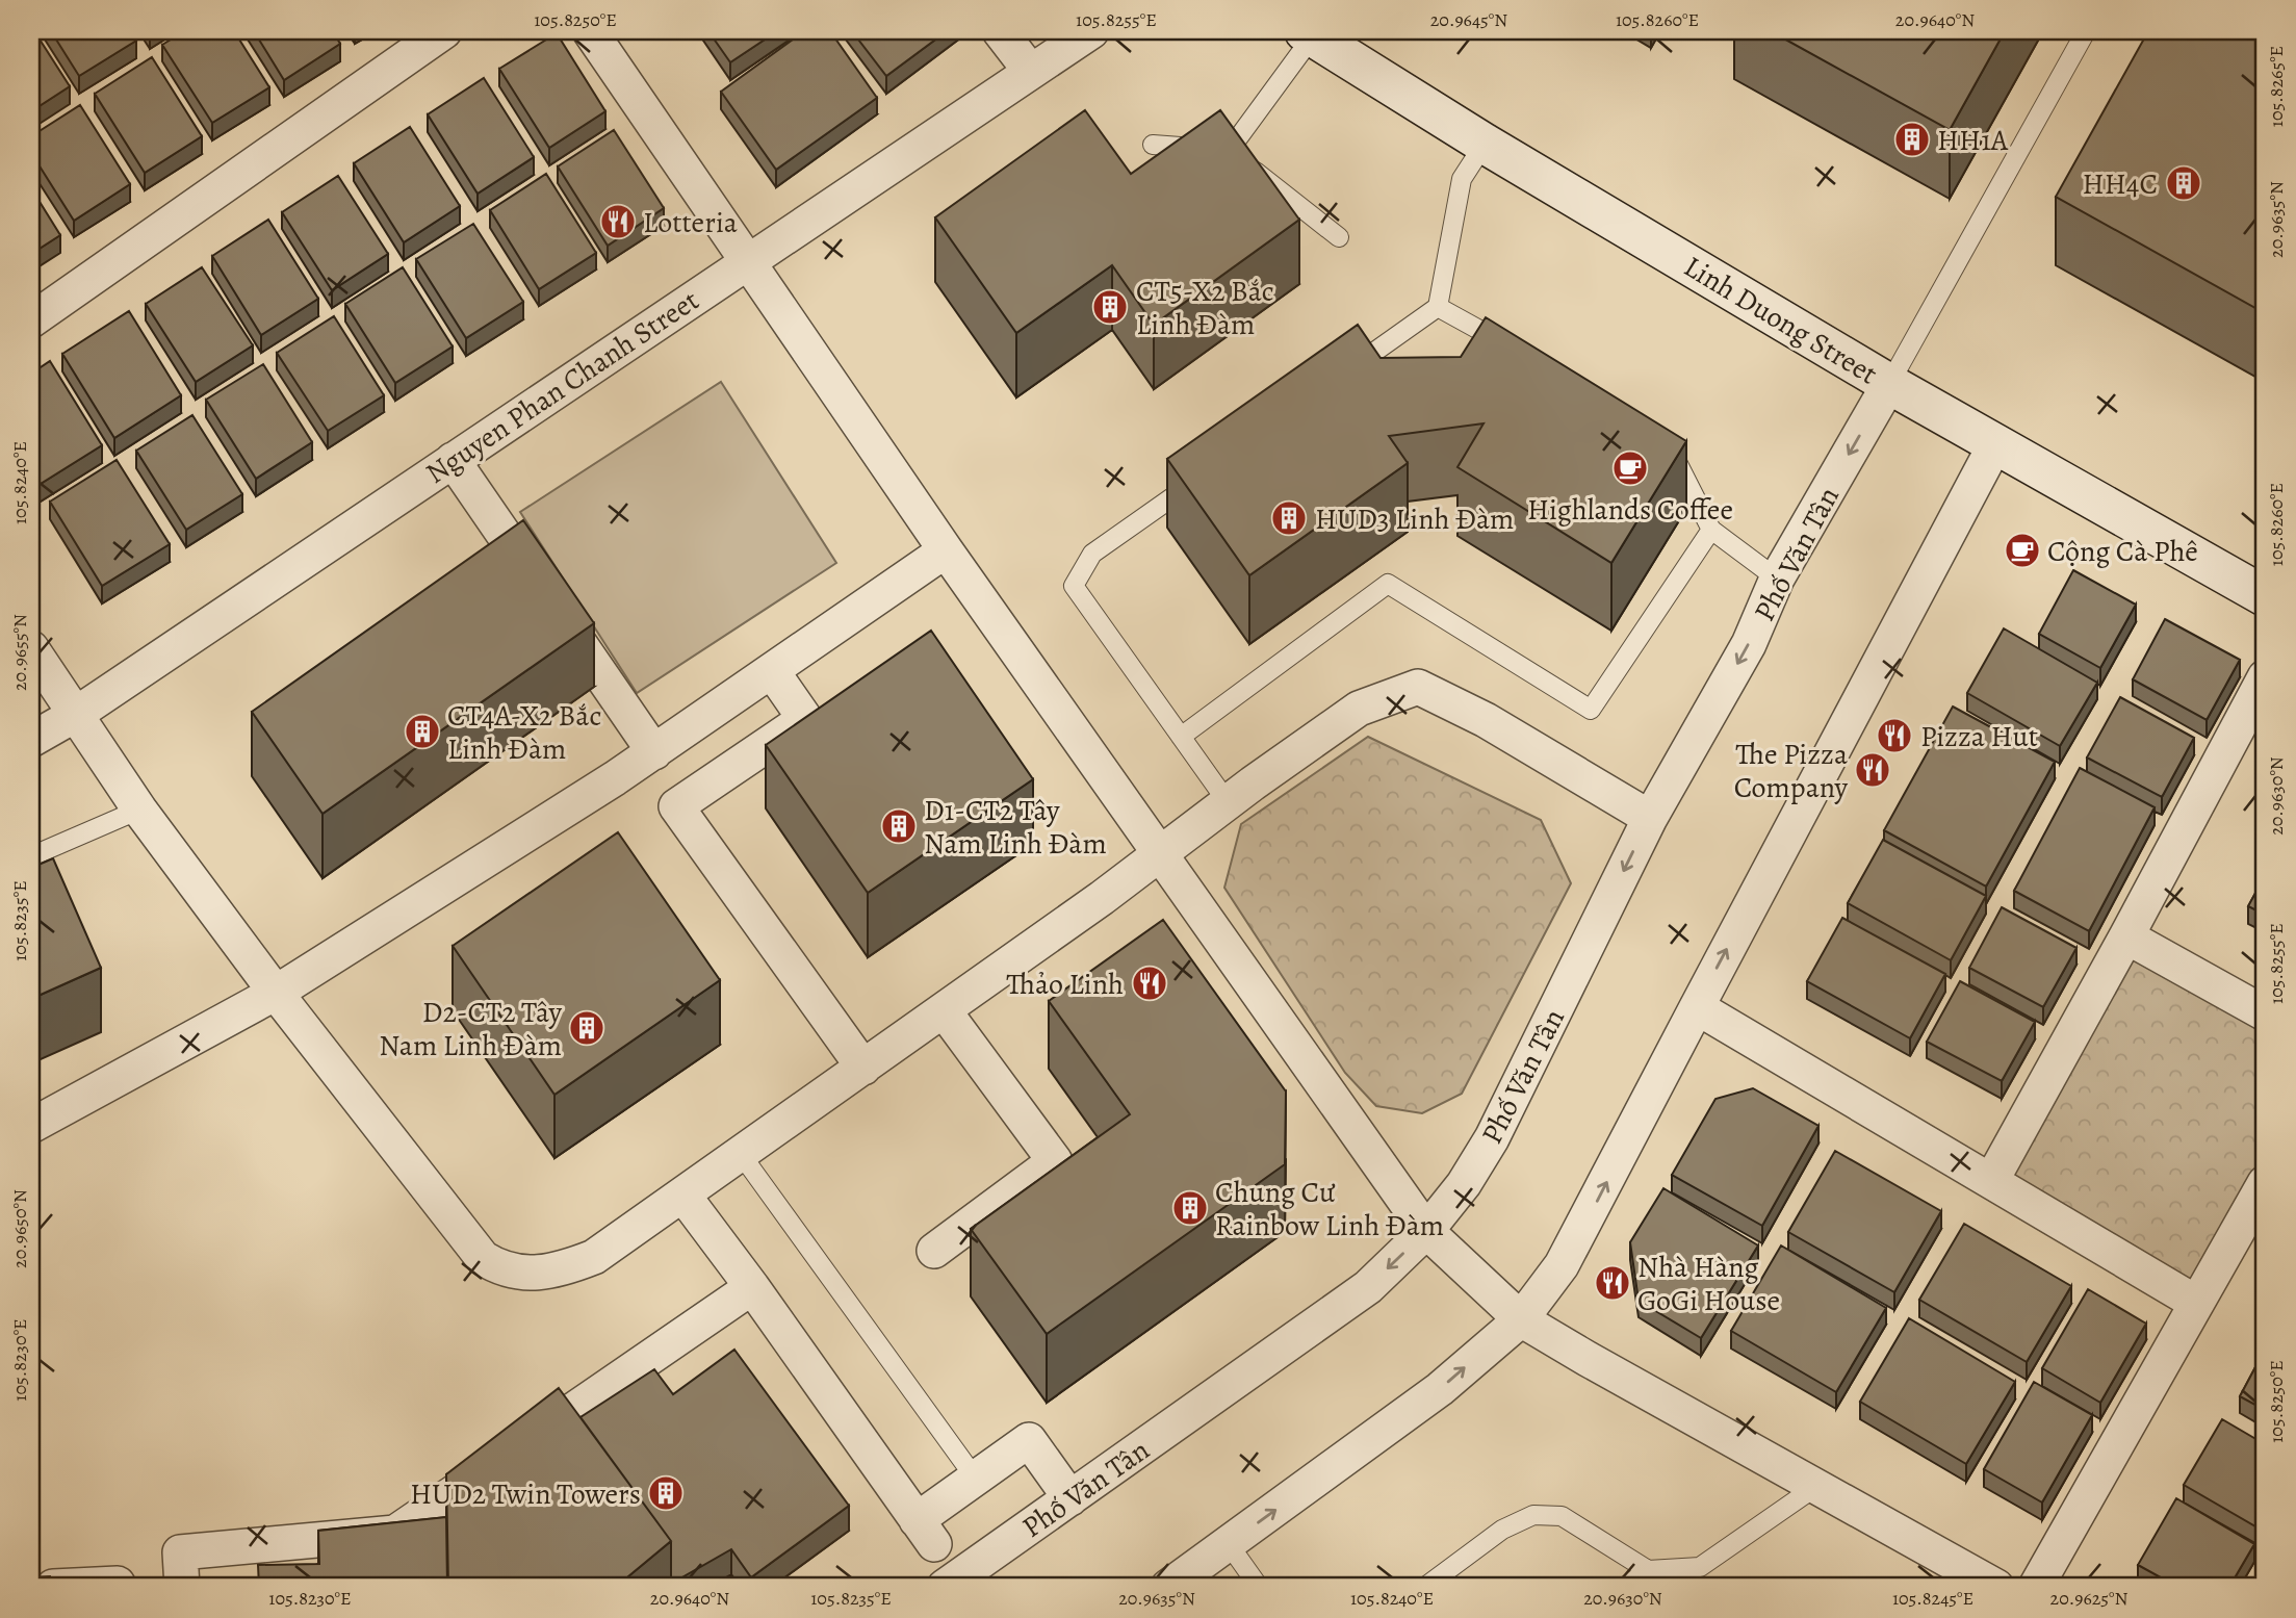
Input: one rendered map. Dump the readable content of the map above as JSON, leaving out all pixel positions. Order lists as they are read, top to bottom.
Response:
{
  "streets": {
    "street": ["Linh Duong Street", "Nguyen Phan Chanh Street", "Phố Văn Tân"]
  },
  "crossings": [
    ["Linh Duong Street", "Phố Văn Tân"]
  ],
  "places": {
    "building": [
      "HH1A",
      "HH4C",
      "CT5-X2 Bắc Linh Đàm",
      "HUD3 Linh Đàm",
      "CT4A-X2 Bắc Linh Đàm",
      "D1-CT2 Tây Nam Linh Đàm",
      "D2-CT2 Tây Nam Linh Đàm",
      "Chung Cư Rainbow Linh Đàm",
      "HUD2 Twin Towers"
    ],
    "restaurant": [
      "Lotteria",
      "Pizza Hut",
      "The Pizza Company",
      "Thảo Linh",
      "Nhà Hàng GoGi House"
    ],
    "cafe": ["Highlands Coffee", "Cộng Cà Phê"]
  },
  "coordinates": [
    "105.8250°E",
    "105.8255°E",
    "20.9645°N",
    "105.8260°E",
    "20.9640°N",
    "105.8265°E",
    "20.9635°N",
    "105.8240°E",
    "20.9655°N",
    "20.9630°N",
    "105.8235°E",
    "20.9650°N",
    "105.8230°E",
    "105.8245°E",
    "20.9625°N"
  ]
}
